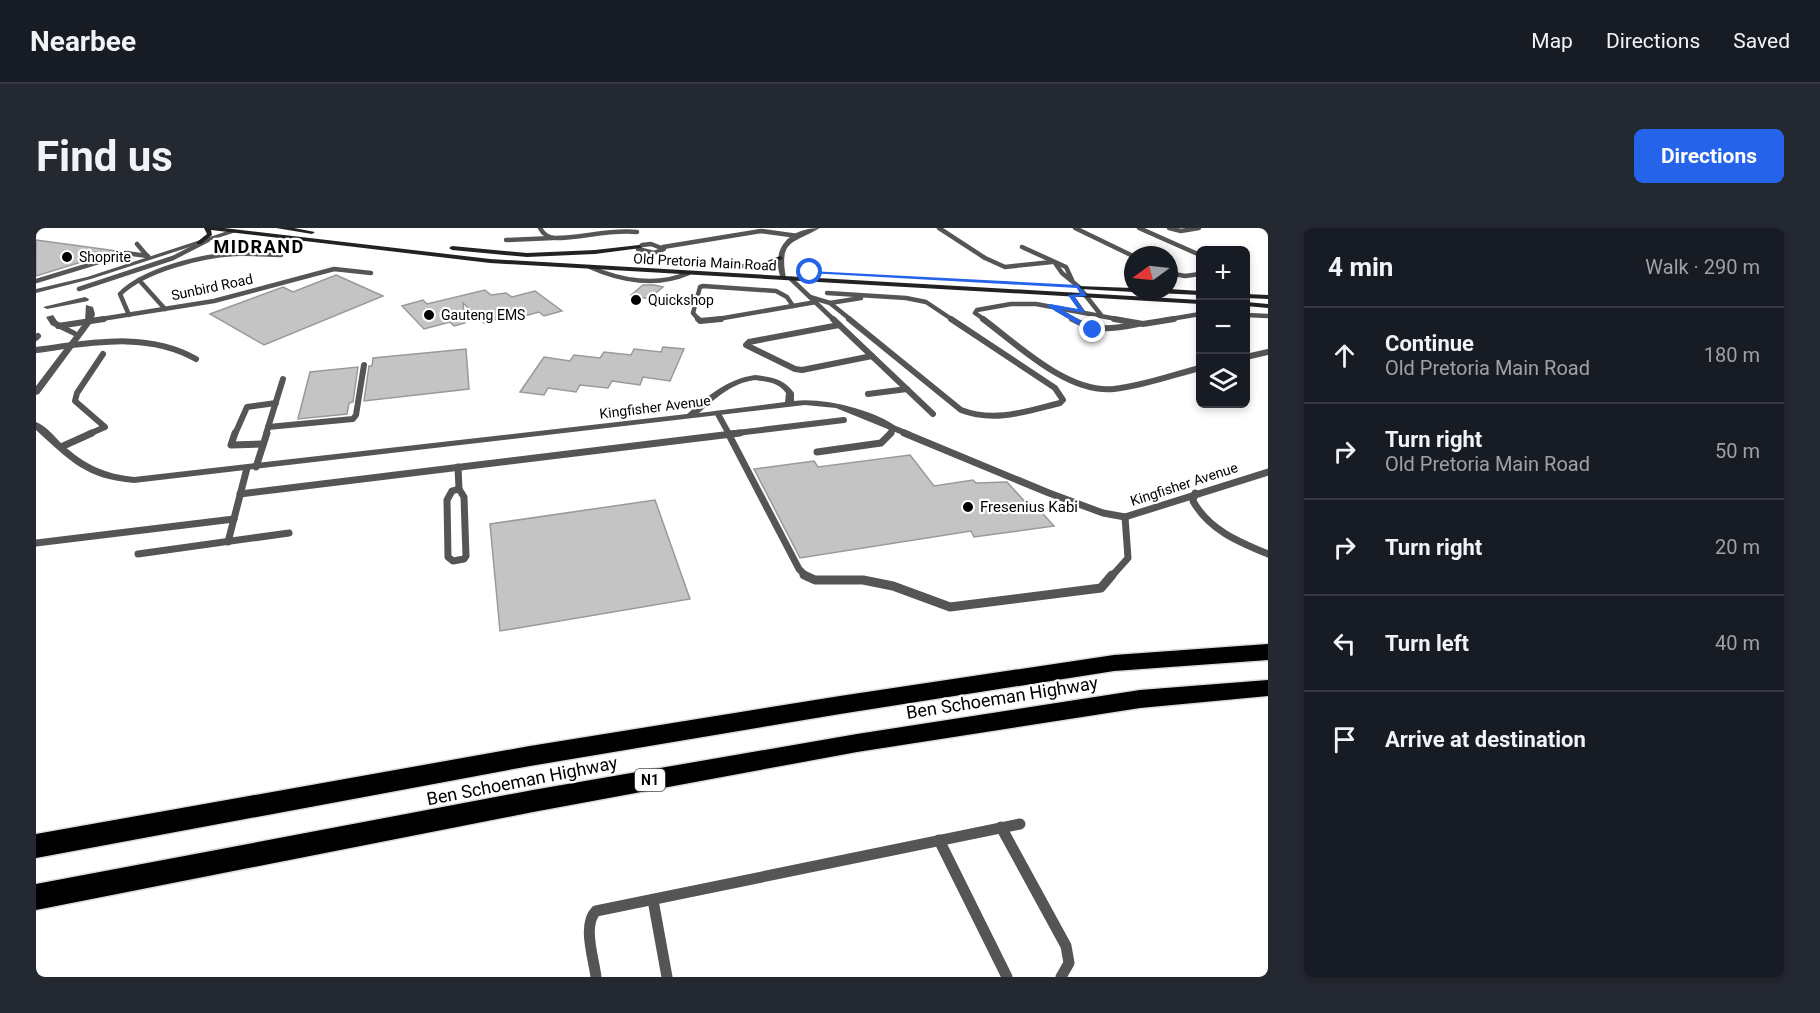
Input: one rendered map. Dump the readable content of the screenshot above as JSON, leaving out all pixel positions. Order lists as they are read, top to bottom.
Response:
{
  "streets": {
    "highway": ["Ben Schoeman Highway", "N1"],
    "main road": ["Old Pretoria Main Road"],
    "street": ["Kingfisher Avenue"],
    "lane": ["Sunbird Road"]
  },
  "districts": ["MIDRAND"],
  "places": [
    "Shoprite",
    "Quickshop",
    "Gauteng EMS",
    "Fresenius Kabi"
  ],
  "north": "left",
  "page": {
    "header": "Nearbee",
    "nav": ["Map", "Directions", "Saved"],
    "buttons": "Directions",
    "title": "Find us",
    "heading": ["4 min", "Walk · 290 m"],
    "map_buttons": ["+", "−"],
    "list": [
      ["Continue", "Old Pretoria Main Road", "180 m"],
      ["Turn right", "Old Pretoria Main Road", "50 m"],
      ["Turn right", "20 m"],
      ["Turn left", "40 m"],
      "Arrive at destination"
    ]
  }
}
